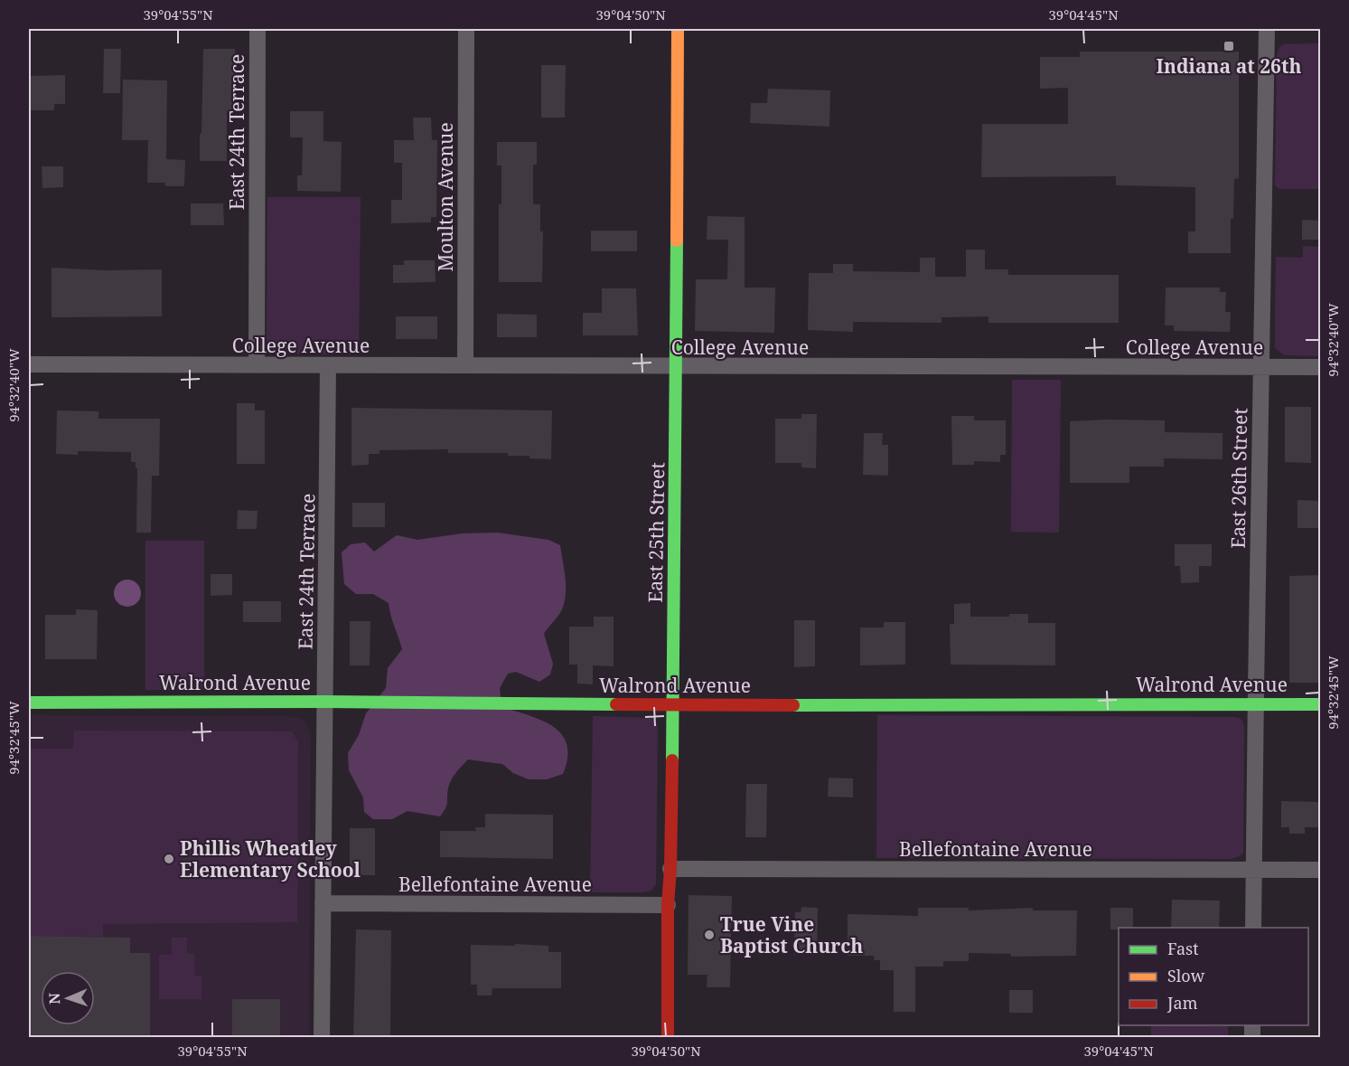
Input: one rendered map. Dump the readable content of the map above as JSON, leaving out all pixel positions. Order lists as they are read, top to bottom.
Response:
{
  "streets": {
    "street": [
      "East 24th Terrace",
      "Moulton Avenue",
      "College Avenue",
      "East 26th Street",
      "East 25th Street",
      "Walrond Avenue",
      "Bellefontaine Avenue"
    ]
  },
  "crossings": [
    ["East 24th Terrace", "College Avenue"],
    ["East 24th Terrace", "Walrond Avenue"],
    ["East 24th Terrace", "Bellefontaine Avenue"],
    ["Moulton Avenue", "College Avenue"],
    ["College Avenue", "East 26th Street"],
    ["College Avenue", "East 25th Street"],
    ["East 26th Street", "Walrond Avenue"],
    ["East 26th Street", "Bellefontaine Avenue"],
    ["East 25th Street", "Walrond Avenue"],
    ["East 25th Street", "Bellefontaine Avenue"]
  ],
  "places": {
    "transit": ["Indiana at 26th"],
    "other": ["Phillis Wheatley Elementary School", "True Vine Baptist Church"]
  },
  "legend": ["Fast", "Slow", "Jam"],
  "north": "left",
  "coordinates": [
    "39°04'55\"N",
    "39°04'50\"N",
    "39°04'45\"N",
    "94°32'40\"W",
    "94°32'45\"W"
  ]
}
